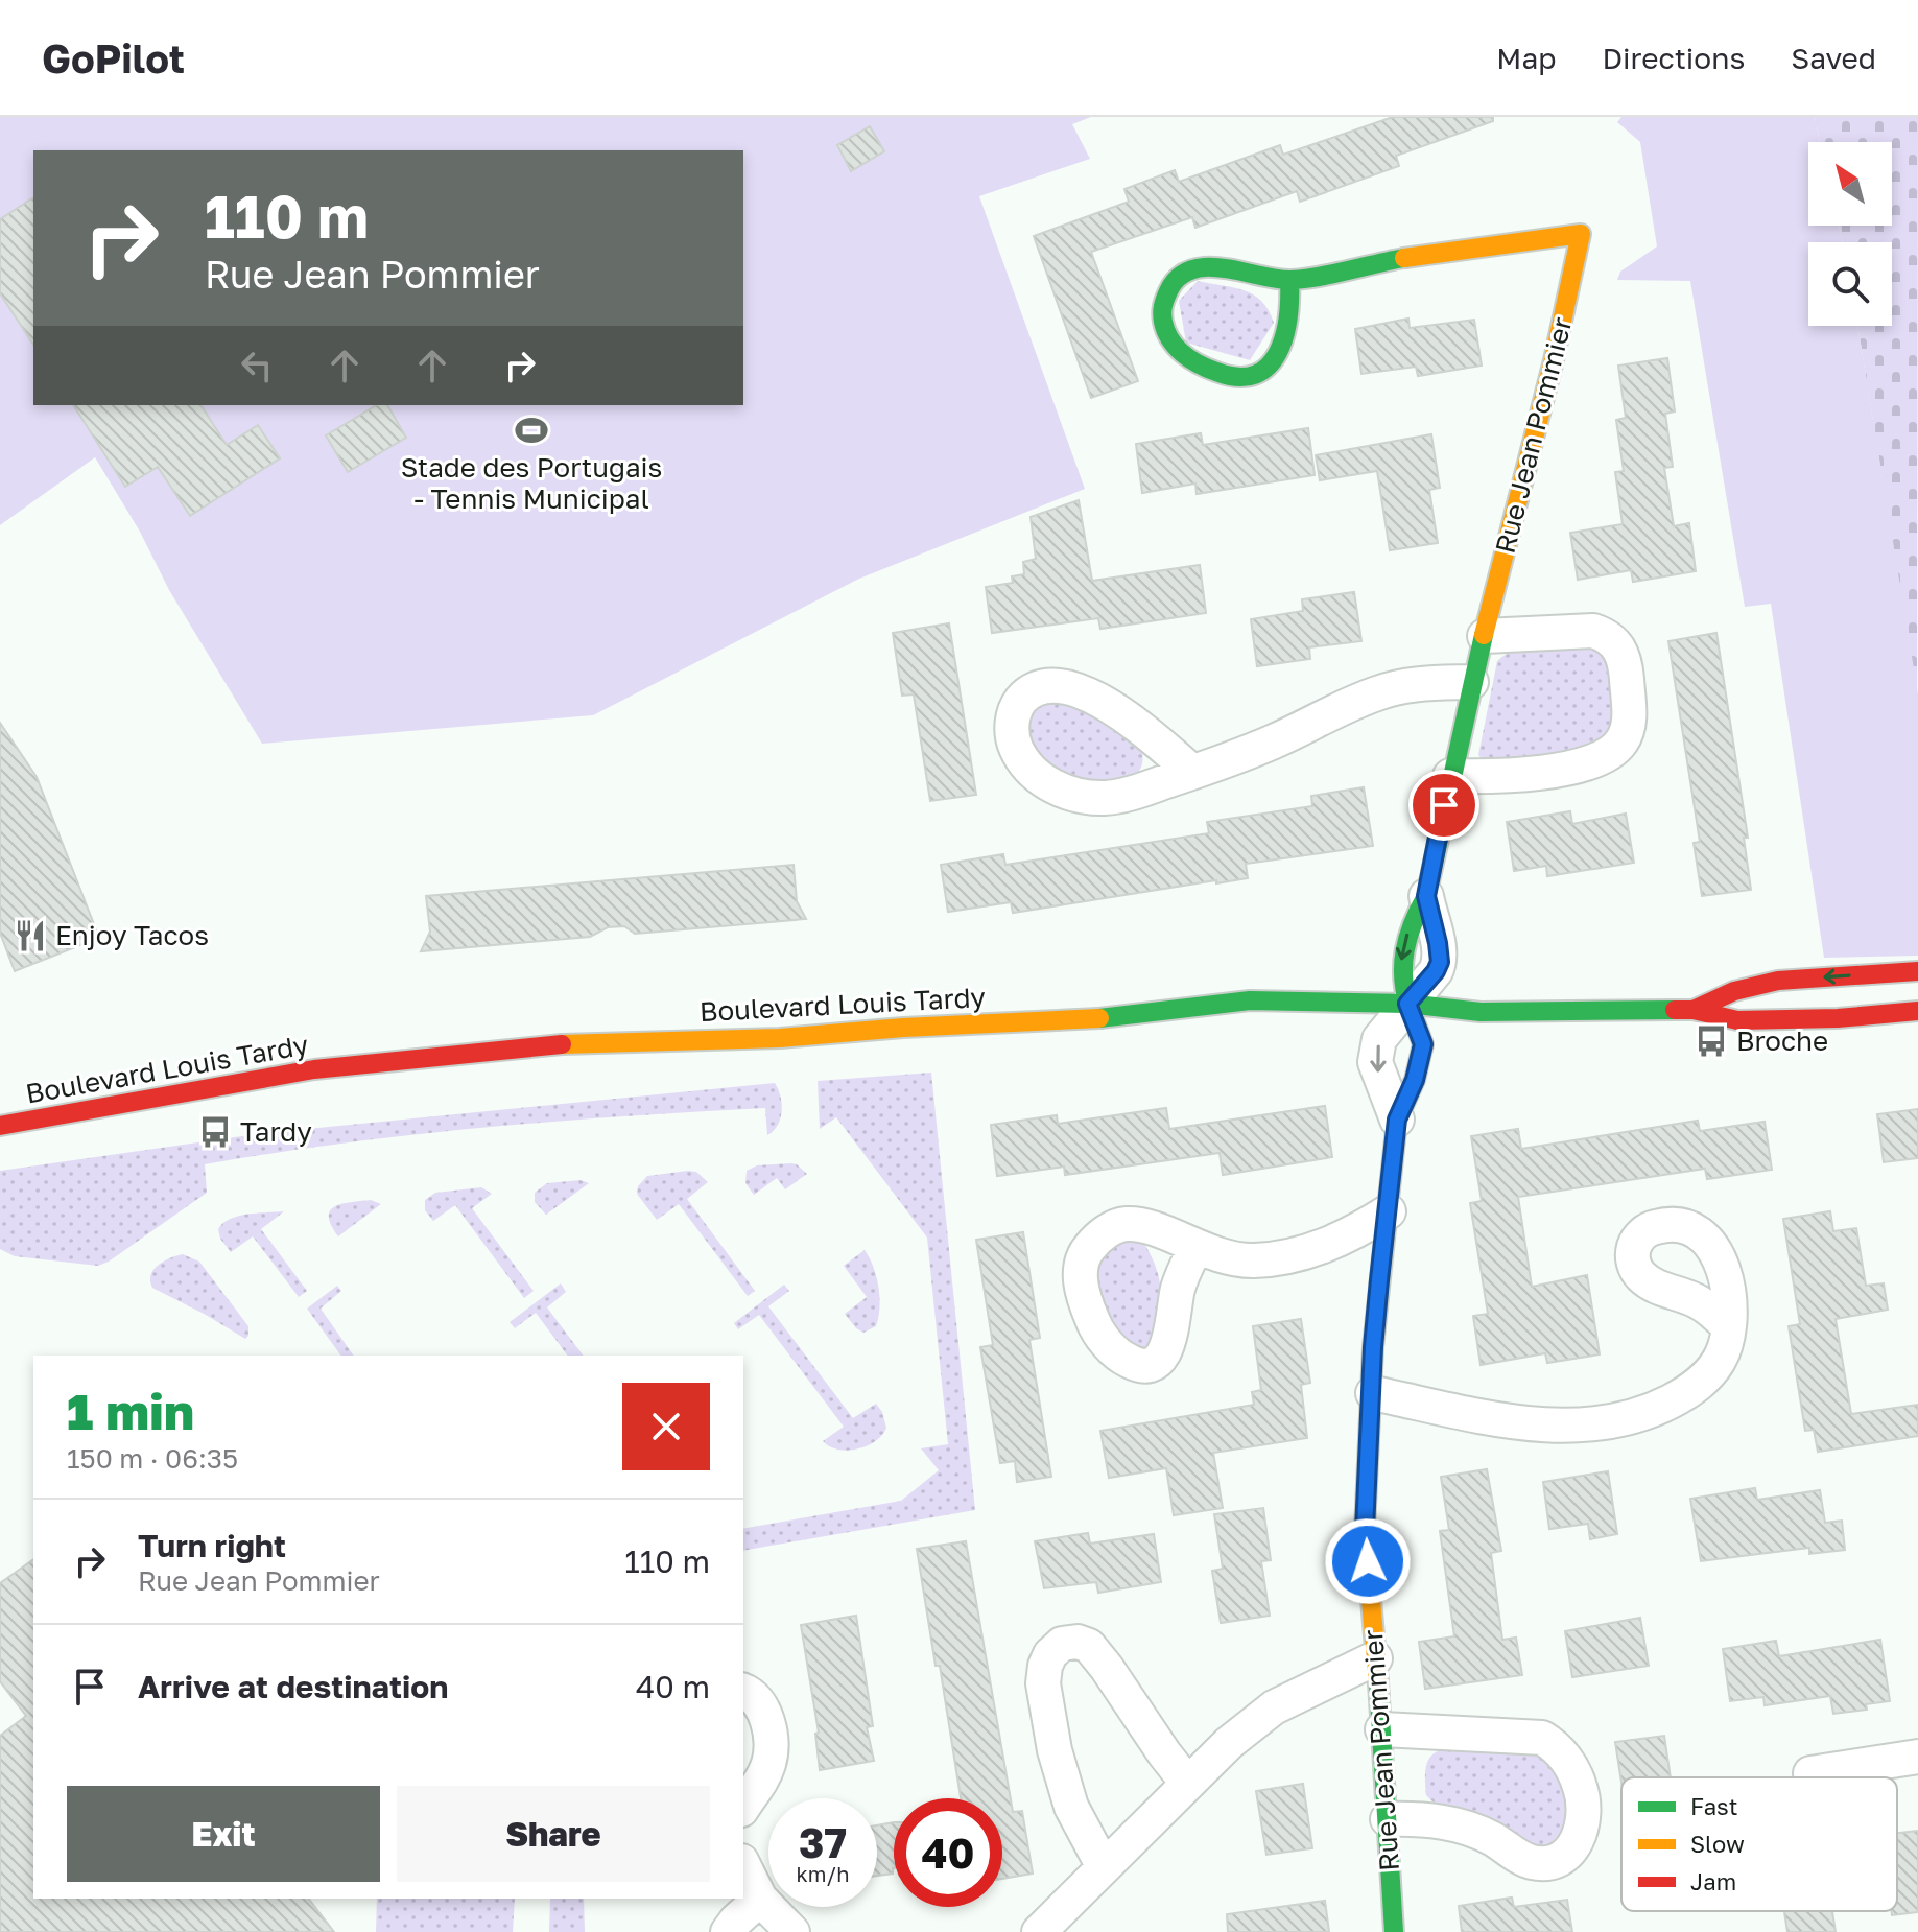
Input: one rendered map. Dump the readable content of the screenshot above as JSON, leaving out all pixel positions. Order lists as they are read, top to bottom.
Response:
{
  "streets": {
    "street": ["Rue Jean Pommier", "Boulevard Louis Tardy"]
  },
  "crossings": [
    ["Rue Jean Pommier", "Boulevard Louis Tardy"]
  ],
  "places": {
    "sports": ["Stade des Portugais - Tennis Municipal"],
    "restaurant": ["Enjoy Tacos"],
    "bus stop": ["Broche", "Tardy"]
  },
  "legend": ["Fast", "Slow", "Jam"],
  "north": "top left",
  "page": {
    "header": "GoPilot",
    "nav": ["Map", "Directions", "Saved"],
    "turn": ["110 m", "Rue Jean Pommier"],
    "heading": ["1 min", "150 m · 06:35"],
    "list": [
      {
        "name": "Turn right",
        "note": "Rue Jean Pommier",
        "value": "110 m"
      },
      {
        "name": "Arrive at destination",
        "value": "40 m"
      }
    ],
    "buttons": ["Exit", "Share"],
    "speed": "37 km/h",
    "limit": "40"
  }
}
